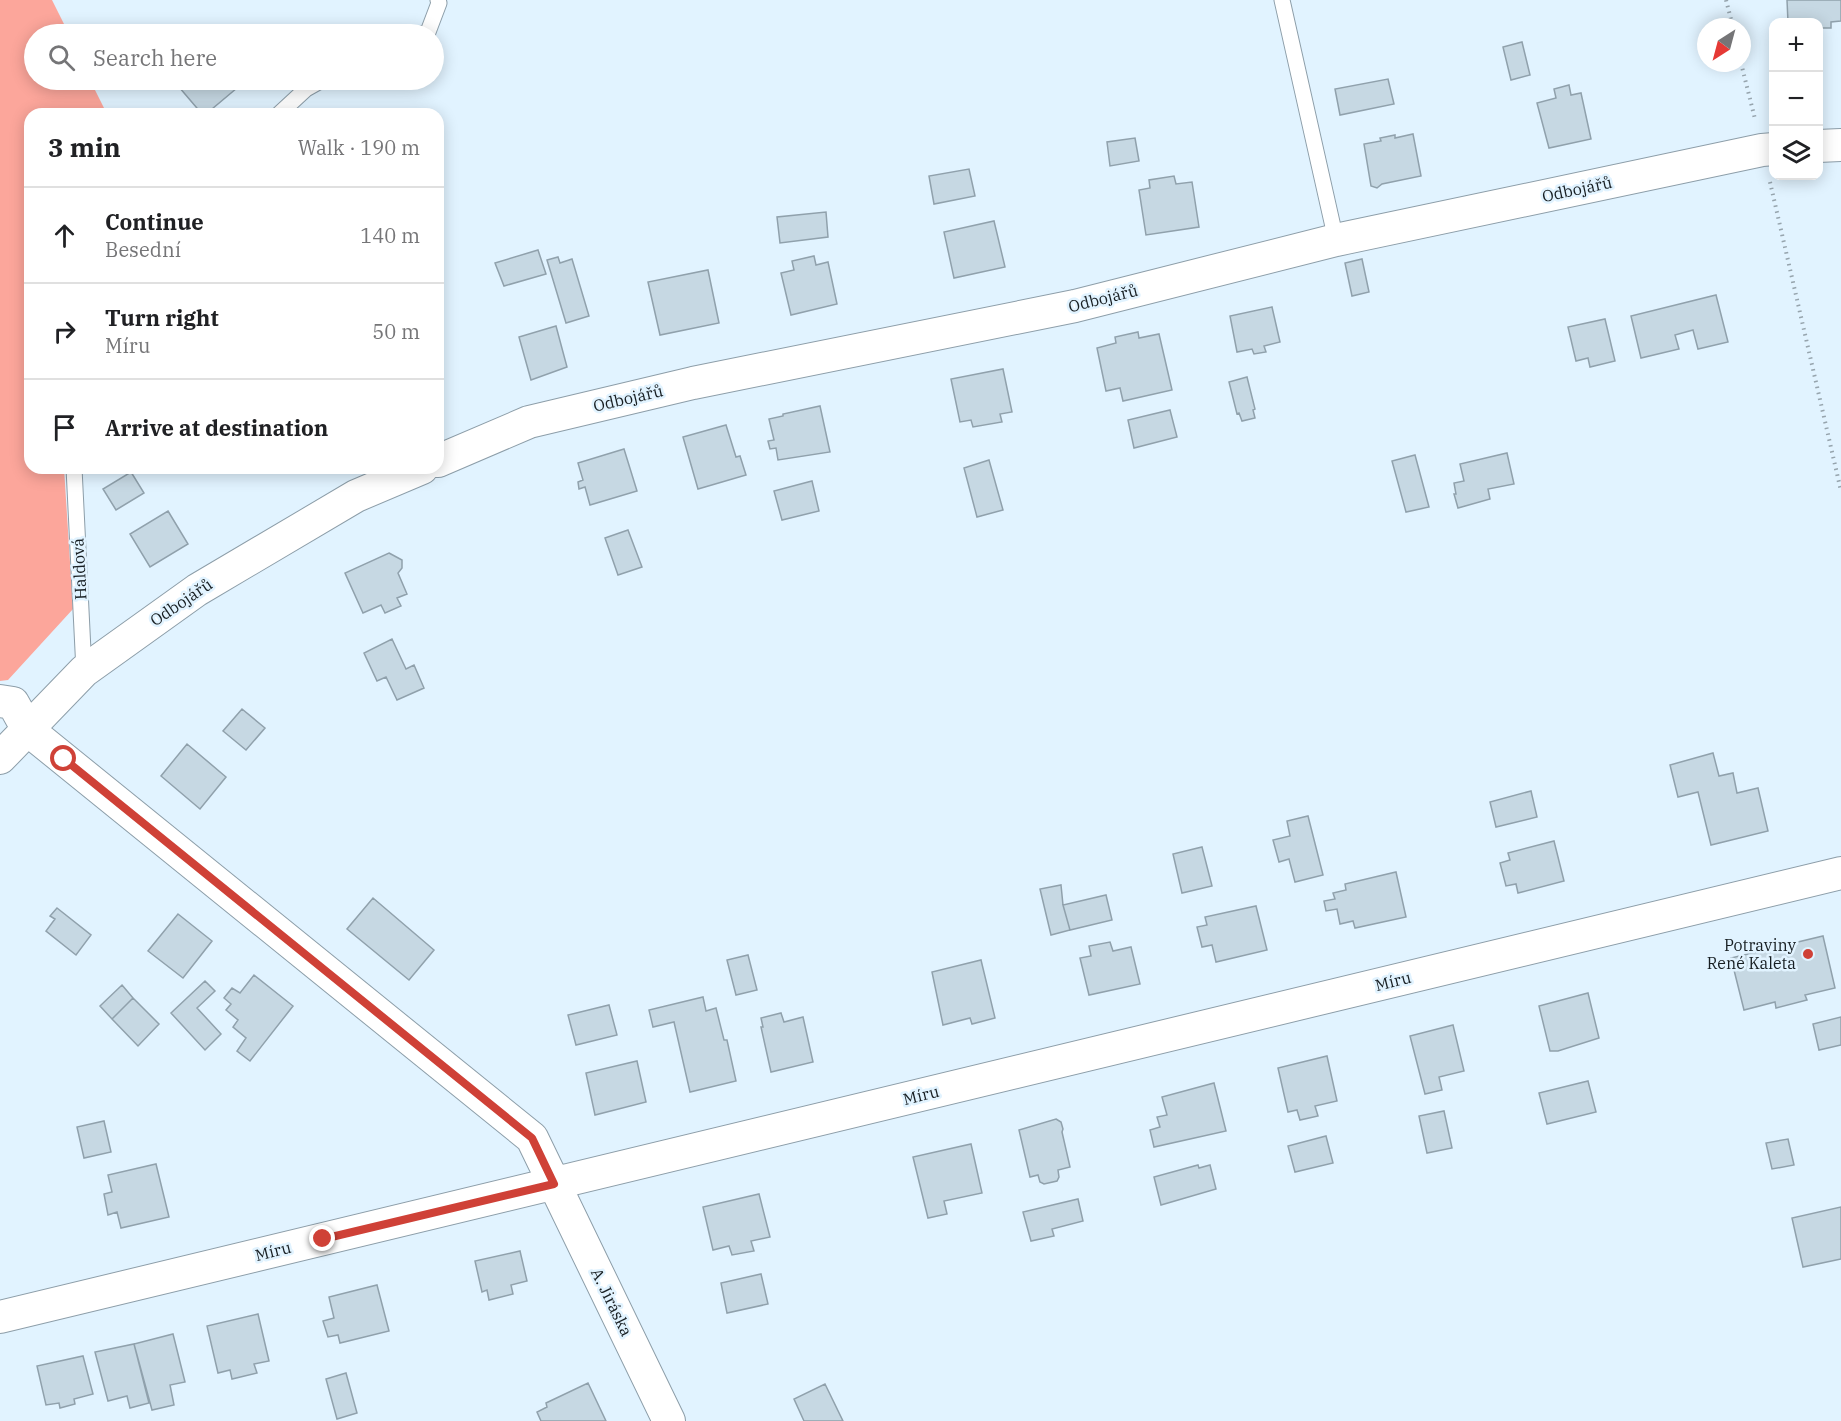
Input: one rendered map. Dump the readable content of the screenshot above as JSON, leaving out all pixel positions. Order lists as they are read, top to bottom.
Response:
{
  "streets": {
    "street": ["Odbojářů", "Míru", "A. Jiráska"],
    "lane": ["Haldová"]
  },
  "crossings": [
    ["Odbojářů", "Haldová"],
    ["Odbojářů", "A. Jiráska"],
    ["Míru", "A. Jiráska"]
  ],
  "places": ["Potraviny René Kaleta"],
  "north": "bottom left",
  "page": {
    "map_buttons": ["+", "−"],
    "search": "Search here",
    "heading": ["3 min", "Walk · 190 m"],
    "list": [
      ["Continue", "Besední", "140 m"],
      ["Turn right", "Míru", "50 m"],
      "Arrive at destination"
    ]
  }
}
